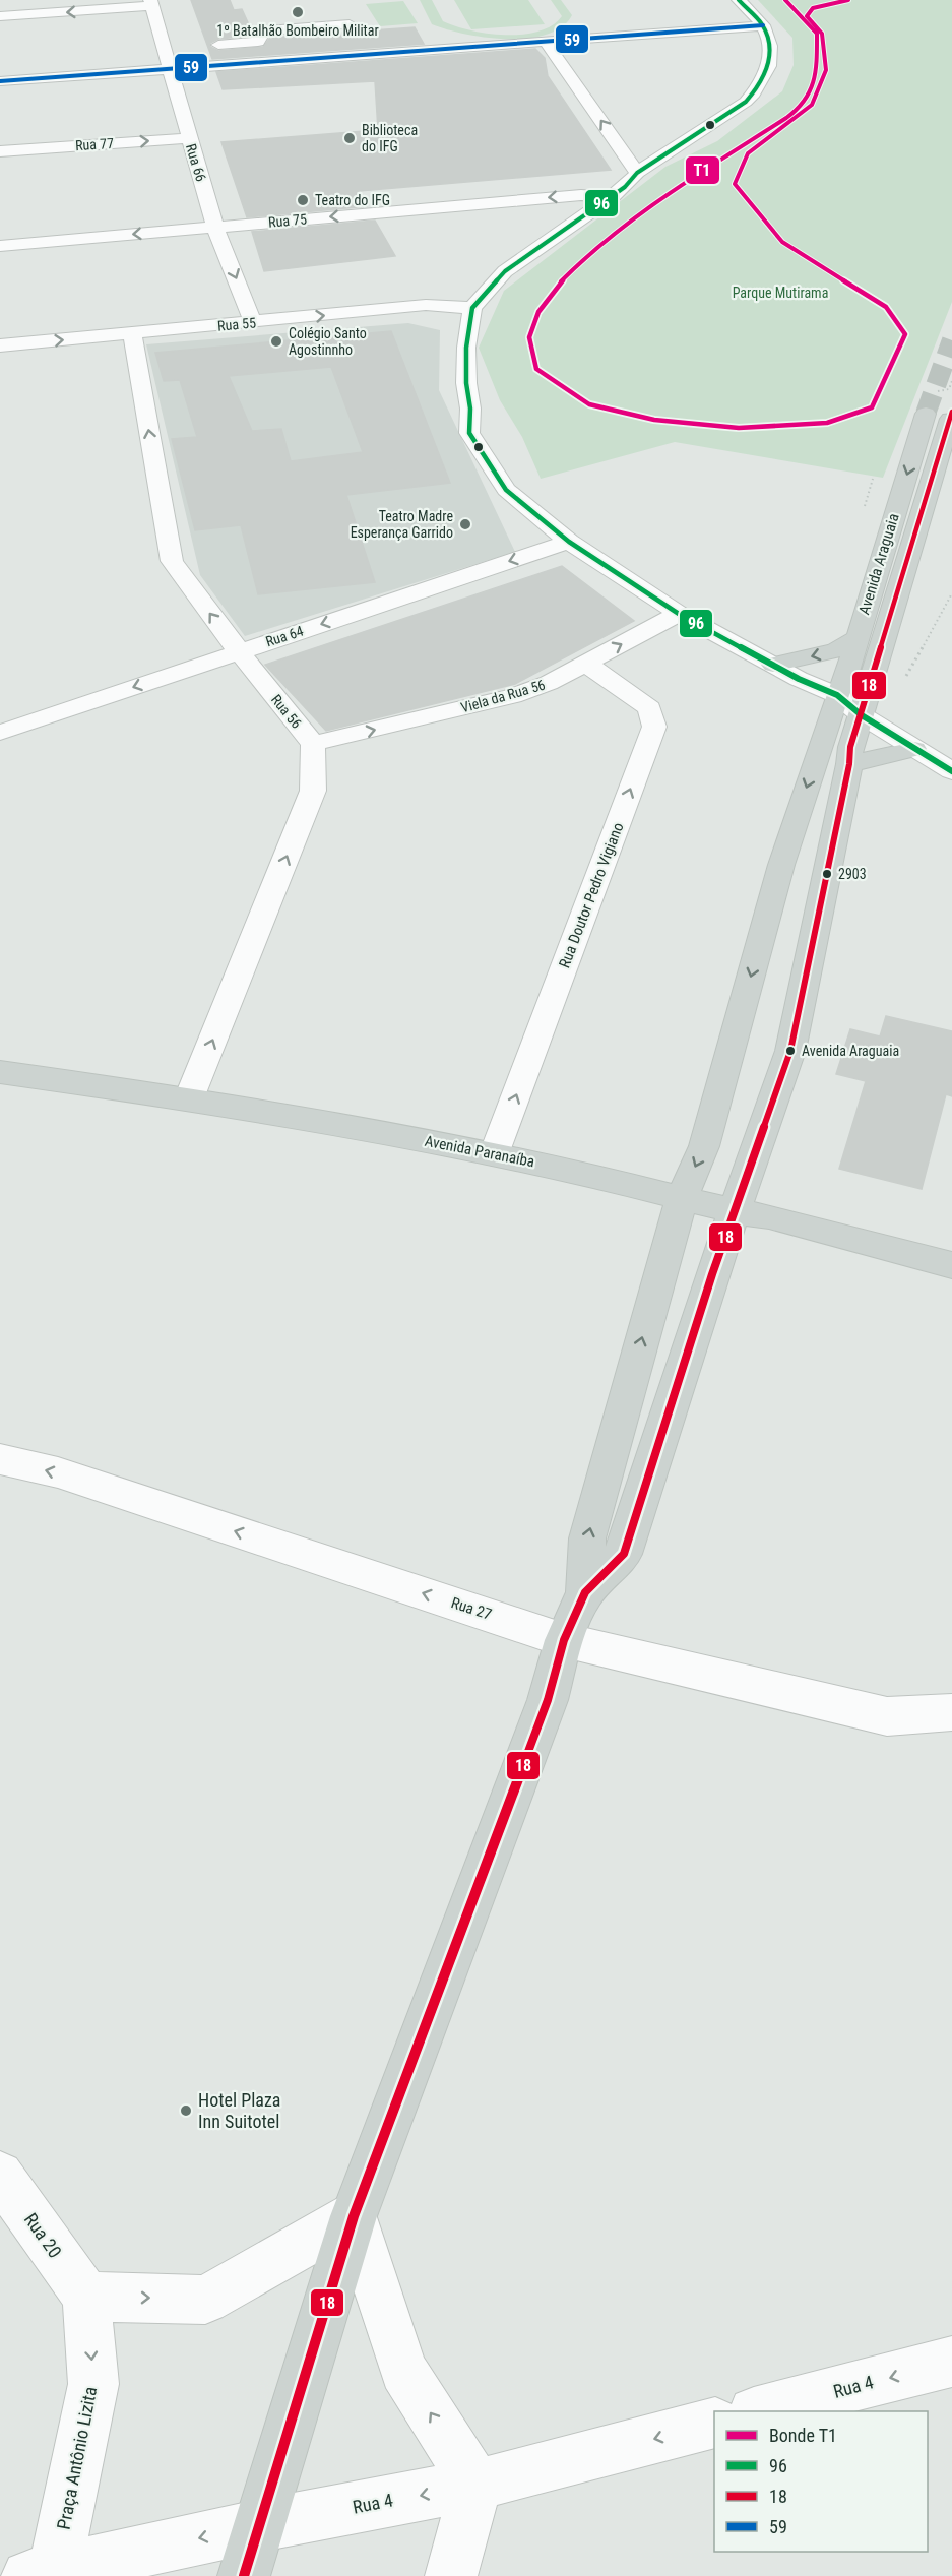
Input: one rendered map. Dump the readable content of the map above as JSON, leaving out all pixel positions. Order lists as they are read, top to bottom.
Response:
{
  "streets": {
    "main road": ["Avenida Araguaia", "Avenida Paranaíba"],
    "street": [
      "Rua 77",
      "Rua 66",
      "Rua 75",
      "Rua 55",
      "Rua 64",
      "Viela da Rua 56",
      "Rua 56",
      "Rua Doutor Pedro Vigiano",
      "Rua 27",
      "Rua 20",
      "Rua 4",
      "Praça Antônio Lizita"
    ]
  },
  "crossings": [
    ["Rua 77", "Rua 66"],
    ["Rua 66", "Rua 75"],
    ["Rua 66", "Rua 55"],
    ["Rua 55", "Rua 56"],
    ["Avenida Araguaia", "Avenida Paranaíba"],
    ["Avenida Araguaia", "Rua 27"],
    ["Avenida Araguaia", "Rua 4"],
    ["Rua 64", "Rua 56"],
    ["Viela da Rua 56", "Rua 56"],
    ["Viela da Rua 56", "Rua Doutor Pedro Vigiano"],
    ["Rua 56", "Avenida Paranaíba"],
    ["Rua Doutor Pedro Vigiano", "Avenida Paranaíba"],
    ["Rua 20", "Praça Antônio Lizita"],
    ["Rua 4", "Praça Antônio Lizita"]
  ],
  "one_way": [
    "Rua 64",
    "Viela da Rua 56",
    "Rua 56",
    "Rua Doutor Pedro Vigiano",
    "Rua 27",
    "Praça Antônio Lizita"
  ],
  "parks": ["Parque Mutirama"],
  "places": [
    "1º Batalhão Bombeiro Militar",
    "Biblioteca do IFG",
    "Teatro do IFG",
    "Colégio Santo Agostinnho",
    "Teatro Madre Esperança Garrido",
    "2903",
    "Avenida Araguaia",
    "Hotel Plaza Inn Suitotel"
  ],
  "lines": [
    "tram line T1",
    "transit line 96",
    "transit line 59",
    "transit line 18"
  ],
  "legend": [
    "Bonde T1",
    "96",
    "18",
    "59"
  ]
}
